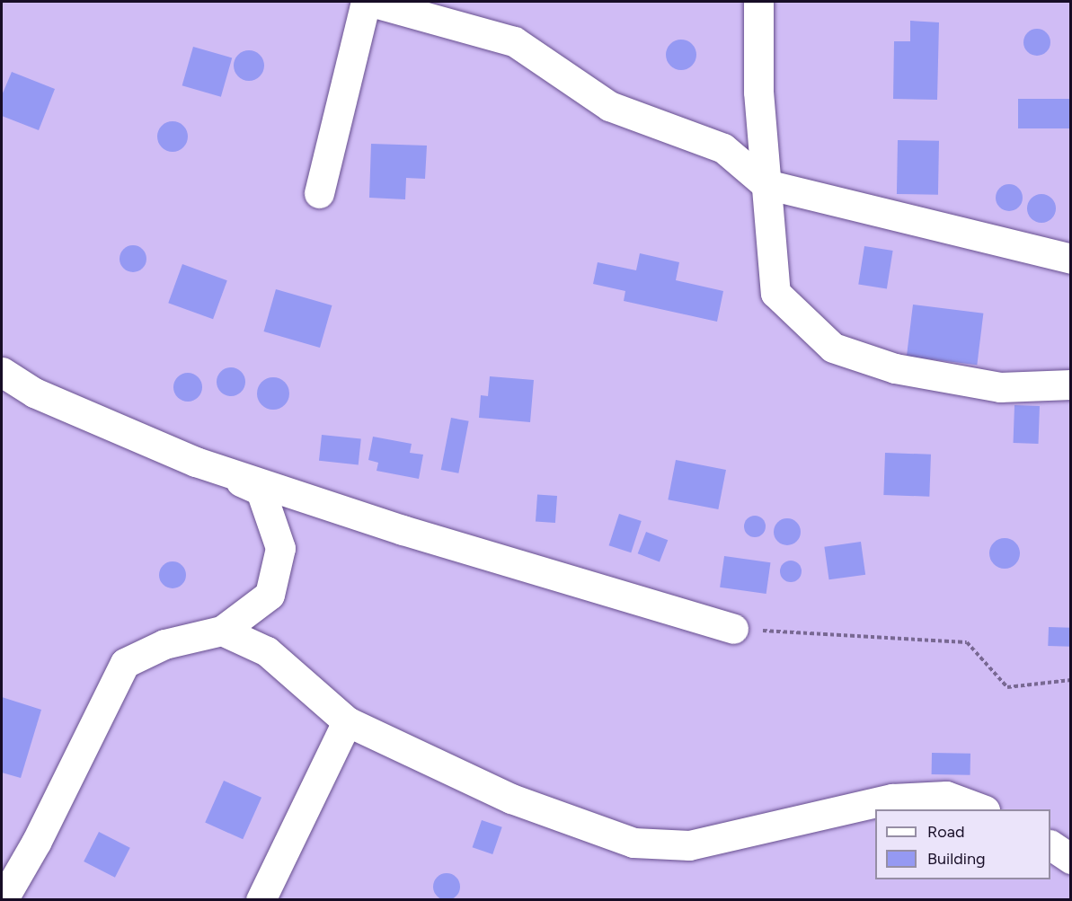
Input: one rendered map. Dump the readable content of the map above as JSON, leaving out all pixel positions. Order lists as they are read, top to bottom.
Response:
{
  "legend": ["Road", "Building"]
}
